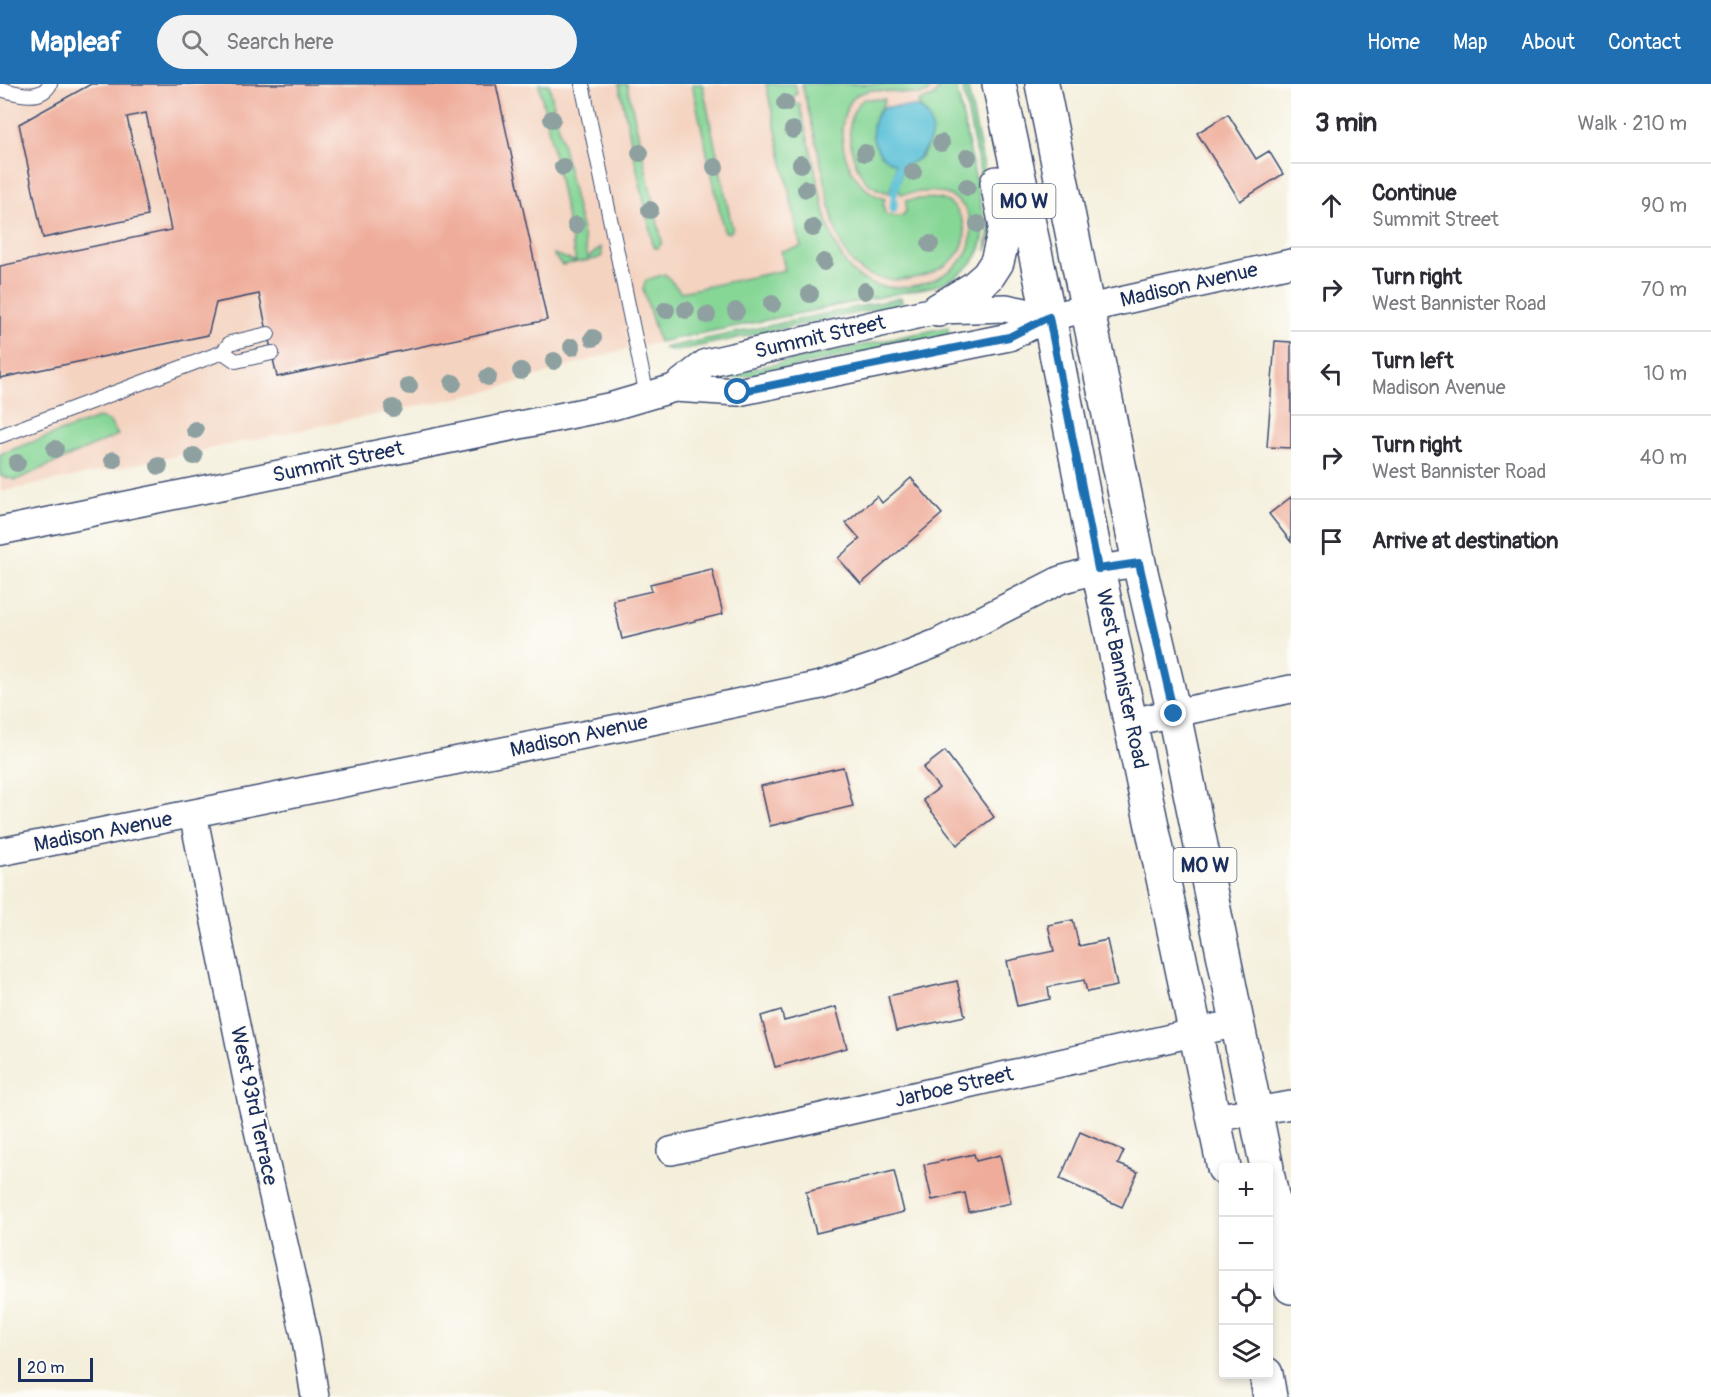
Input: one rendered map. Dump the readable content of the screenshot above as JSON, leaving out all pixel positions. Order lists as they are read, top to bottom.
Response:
{
  "streets": {
    "main road": ["MO W", "West Bannister Road"],
    "street": [
      "Madison Avenue",
      "Summit Street",
      "Jarboe Street",
      "West 93rd Terrace"
    ]
  },
  "crossings": [
    ["Madison Avenue", "Summit Street"],
    ["Madison Avenue", "West Bannister Road"],
    ["Madison Avenue", "West 93rd Terrace"],
    ["Summit Street", "West Bannister Road"],
    ["West Bannister Road", "Jarboe Street"]
  ],
  "scale_bar": "20 m",
  "page": {
    "header": "Mapleaf",
    "search": "Search here",
    "nav": [
      "Home",
      "Map",
      "About",
      "Contact"
    ],
    "heading": ["3 min", "Walk · 210 m"],
    "list": [
      ["Continue", "Summit Street", "90 m"],
      ["Turn right", "West Bannister Road", "70 m"],
      ["Turn left", "Madison Avenue", "10 m"],
      ["Turn right", "West Bannister Road", "40 m"],
      "Arrive at destination"
    ],
    "map_buttons": ["+", "−"],
    "scale": "20 m"
  }
}
